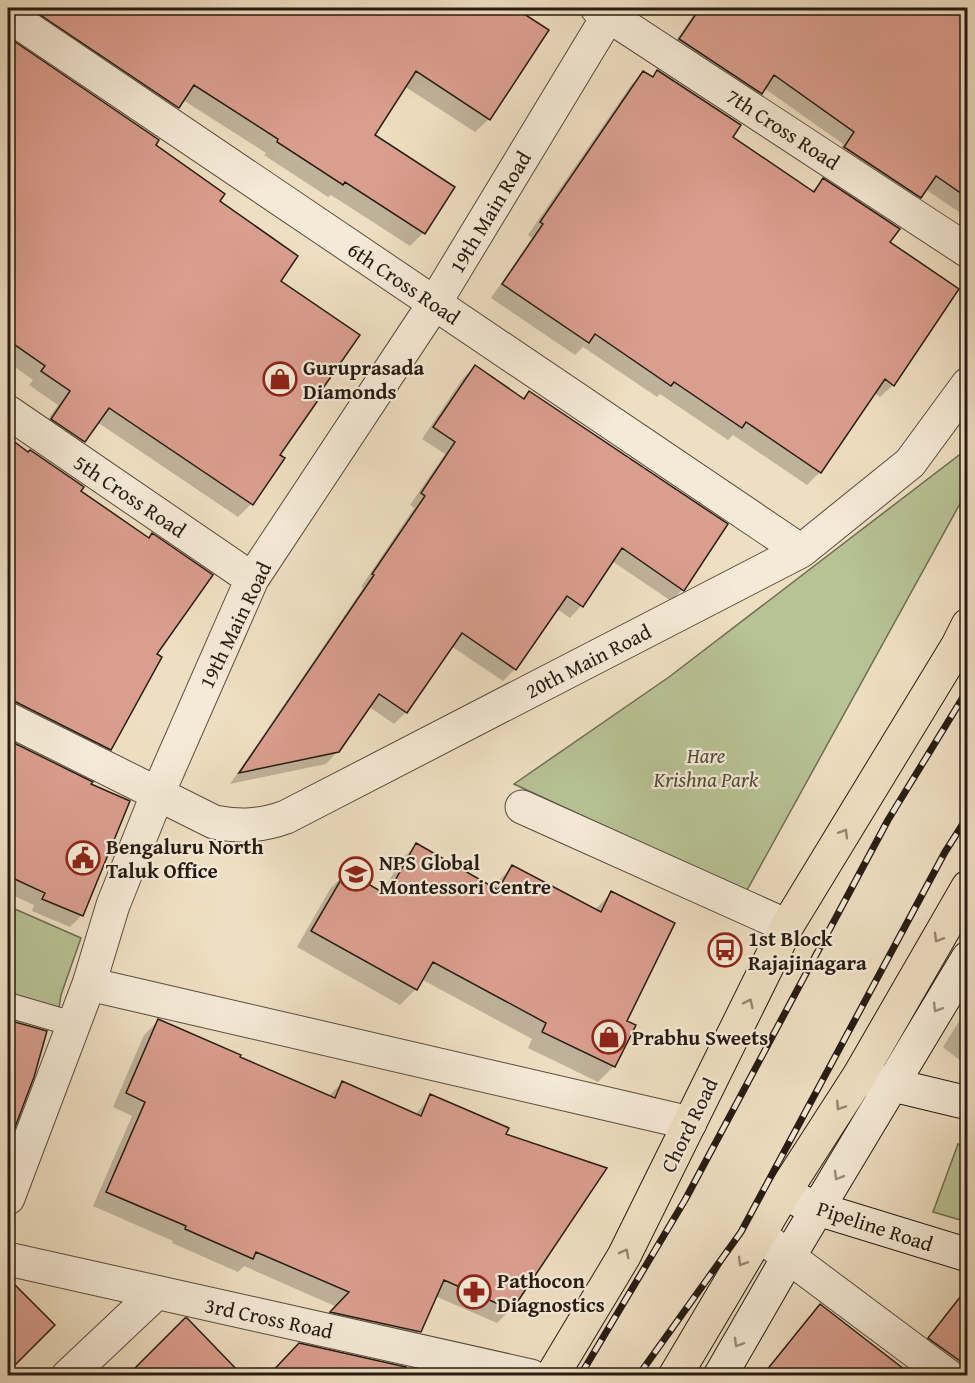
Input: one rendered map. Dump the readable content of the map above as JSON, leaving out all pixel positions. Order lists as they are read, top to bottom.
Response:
{
  "streets": {
    "main road": ["Chord Road"],
    "street": [
      "7th Cross Road",
      "19th Main Road",
      "6th Cross Road",
      "5th Cross Road",
      "20th Main Road",
      "Pipeline Road",
      "3rd Cross Road"
    ]
  },
  "crossings": [
    ["7th Cross Road", "19th Main Road"],
    ["19th Main Road", "6th Cross Road"],
    ["19th Main Road", "5th Cross Road"],
    ["19th Main Road", "20th Main Road"],
    ["6th Cross Road", "20th Main Road"]
  ],
  "parks": ["Hare Krishna Park"],
  "places": {
    "shop": ["Guruprasada Diamonds", "Prabhu Sweets"],
    "public building": ["Bengaluru North Taluk Office"],
    "school or university": ["NPS Global Montessori Centre"],
    "bus stop": ["1st Block Rajajinagara"],
    "pharmacy": ["Pathocon Diagnostics"]
  }
}
